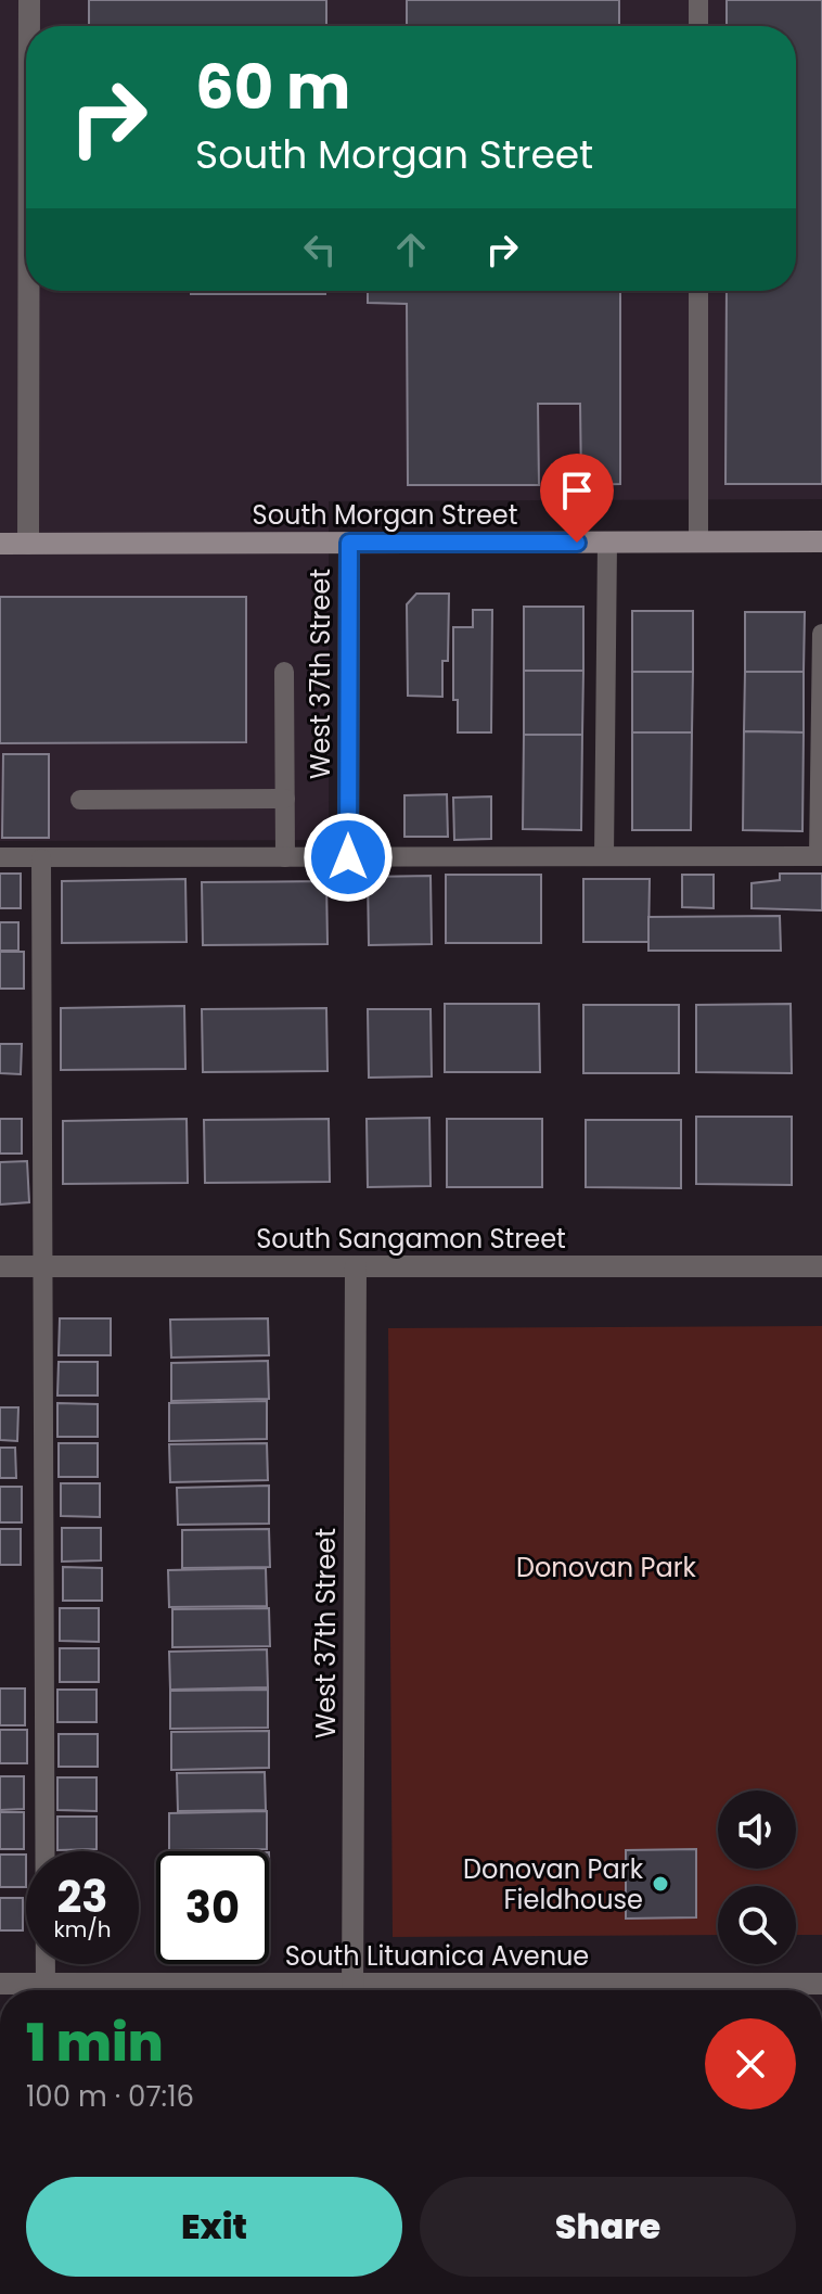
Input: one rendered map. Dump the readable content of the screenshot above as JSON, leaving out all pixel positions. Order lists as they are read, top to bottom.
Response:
{
  "streets": {
    "street": [
      "South Morgan Street",
      "West 37th Street",
      "South Sangamon Street",
      "South Lituanica Avenue"
    ]
  },
  "crossings": [
    ["South Morgan Street", "West 37th Street"],
    ["West 37th Street", "South Sangamon Street"]
  ],
  "parks": ["Donovan Park"],
  "places": ["Donovan Park Fieldhouse"],
  "page": {
    "turn": ["60 m", "South Morgan Street"],
    "speed": "23 km/h",
    "limit": "30",
    "heading": ["1 min", "100 m · 07:16"],
    "buttons": ["Exit", "Share"]
  }
}
